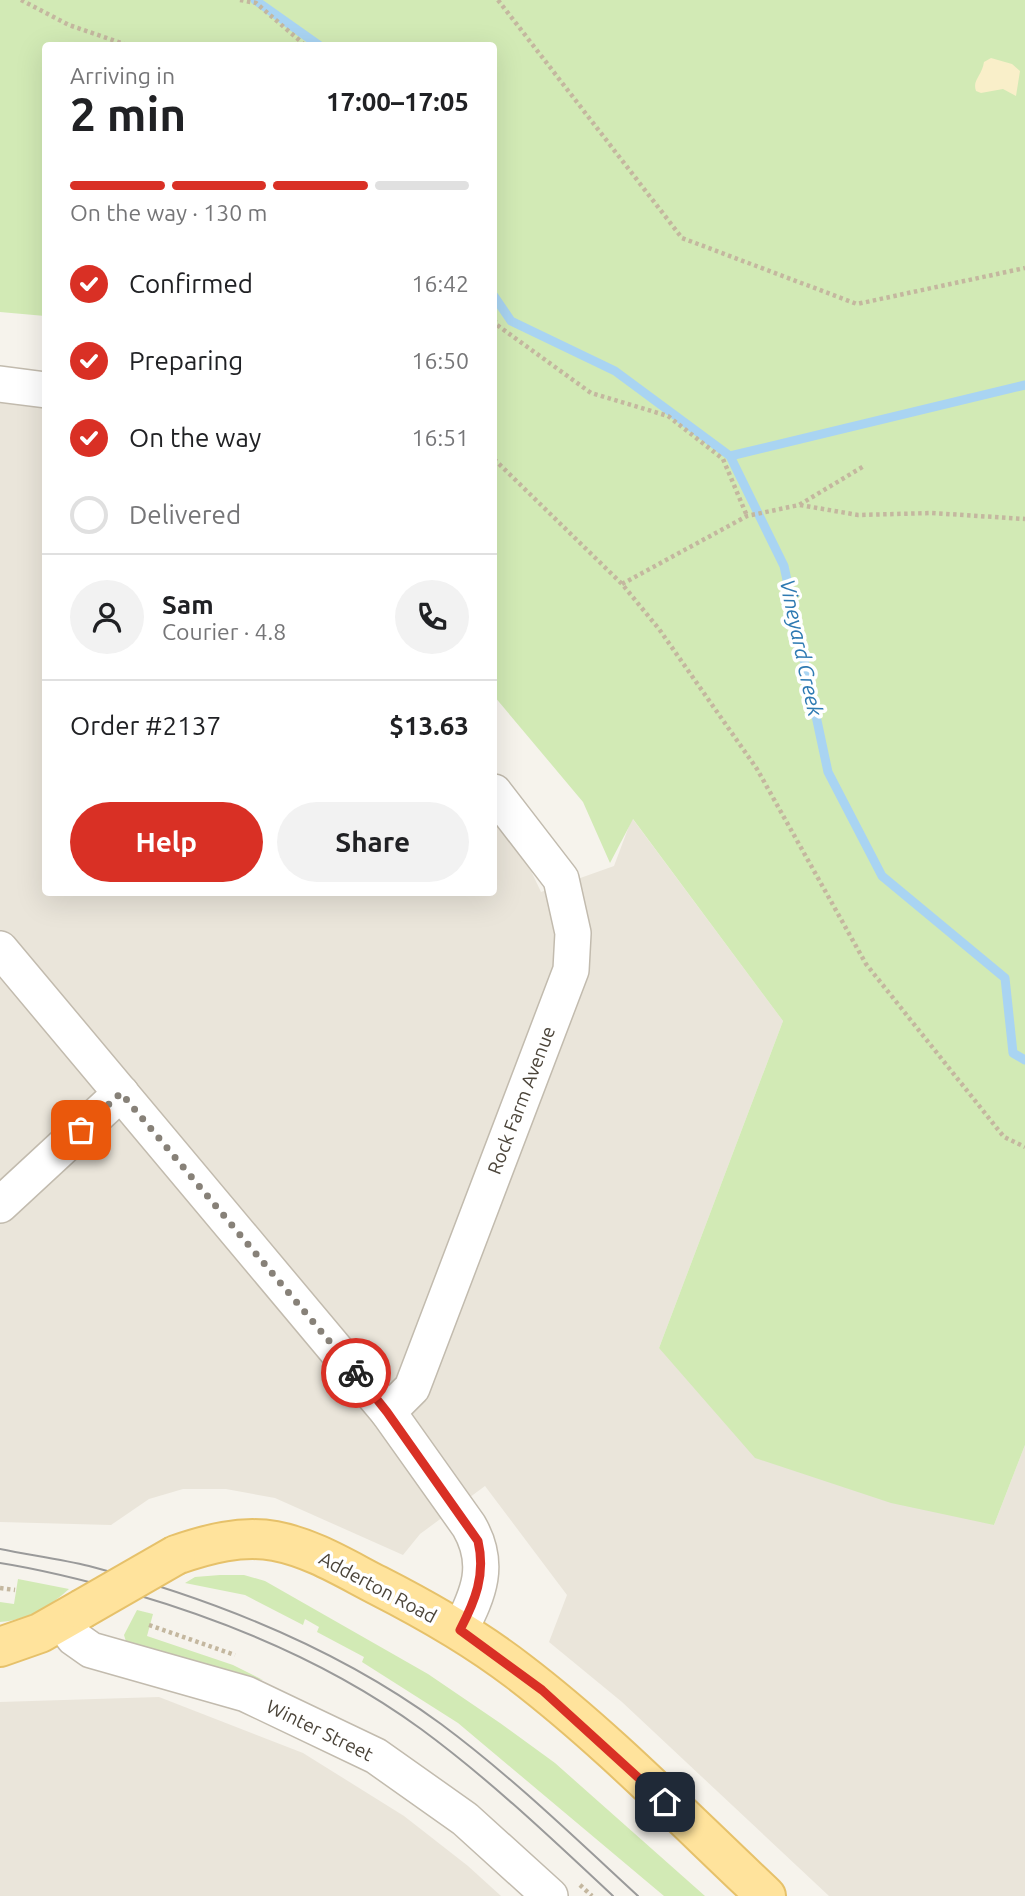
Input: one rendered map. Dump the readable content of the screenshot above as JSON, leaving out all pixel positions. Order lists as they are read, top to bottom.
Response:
{
  "streets": {
    "main road": ["Adderton Road"],
    "street": ["Rock Farm Avenue", "Winter Street"]
  },
  "crossings": [
    ["Adderton Road", "Winter Street"]
  ],
  "water": ["Vineyard Creek"],
  "page": {
    "heading": ["2 min", "Arriving in", "17:00–17:05"],
    "panel": [
      "Sam",
      "Courier · 4.8",
      "Order #2137",
      "$13.63"
    ],
    "bar": "On the way · 130 m",
    "list": [
      ["Confirmed", "16:42"],
      ["Preparing", "16:50"],
      ["On the way", "16:51"],
      "Delivered"
    ],
    "buttons": ["Help", "Share"]
  }
}
